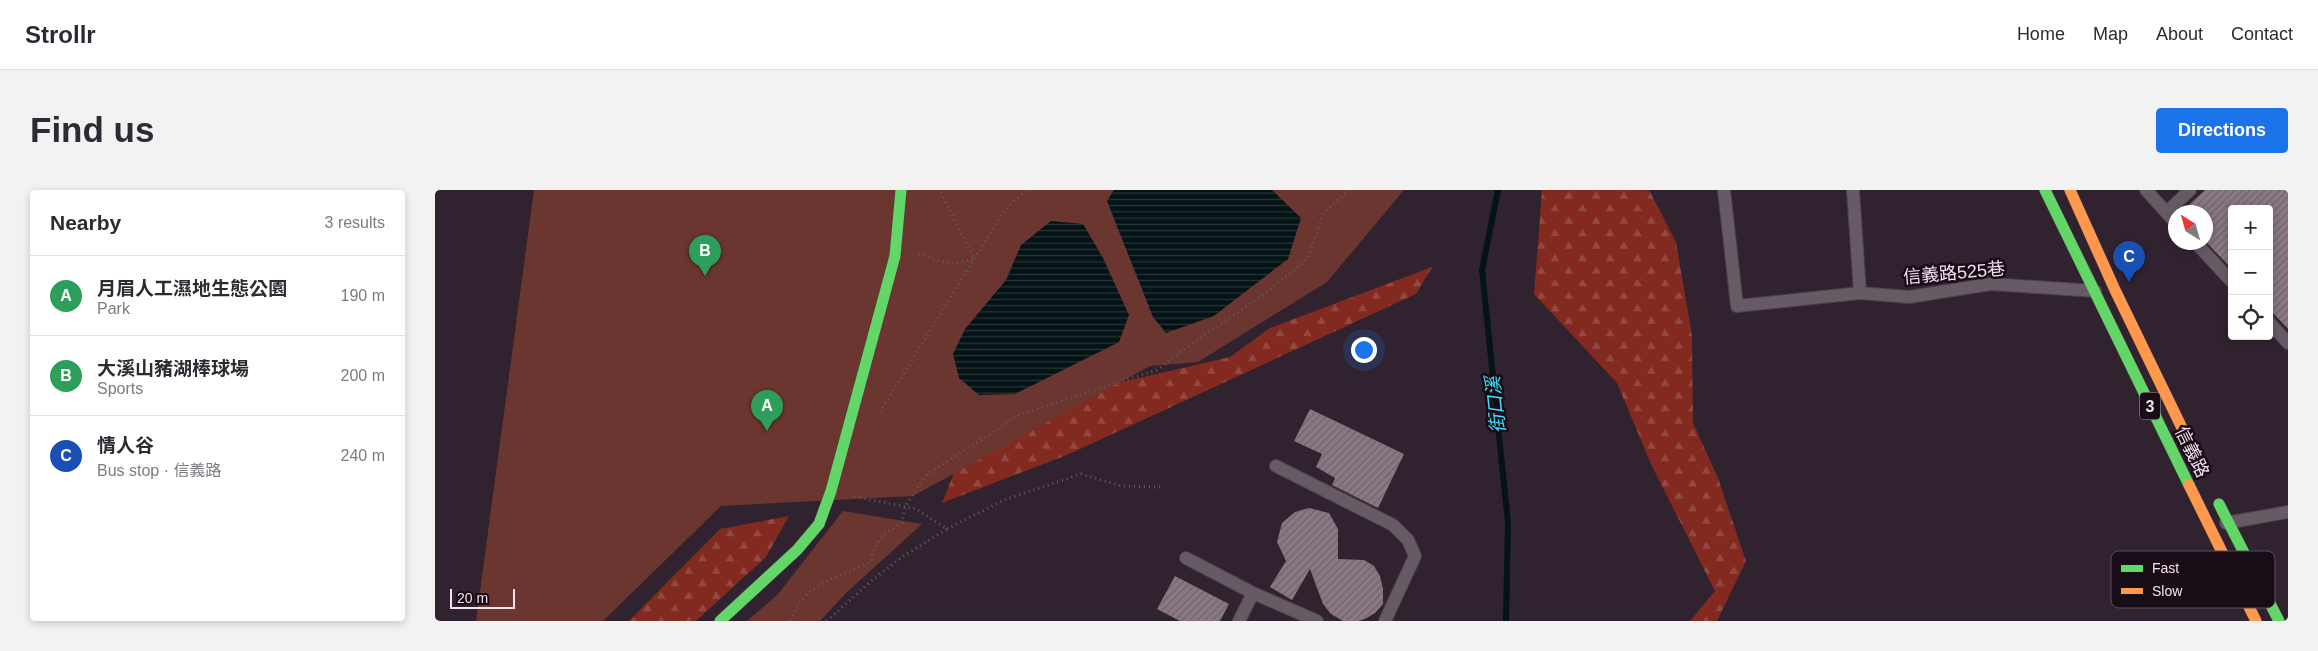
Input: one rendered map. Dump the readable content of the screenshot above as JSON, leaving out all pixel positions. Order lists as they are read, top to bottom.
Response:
{
  "streets": {
    "main road": ["3", "信義路"],
    "lane": ["信義路525巷"]
  },
  "crossings": [
    ["信義路525巷", "信義路"]
  ],
  "water": ["街口溪"],
  "legend": ["Fast", "Slow"],
  "scale_bar": "20 m",
  "north": "top left",
  "page": {
    "header": "Strollr",
    "nav": [
      "Home",
      "Map",
      "About",
      "Contact"
    ],
    "buttons": "Directions",
    "title": "Find us",
    "heading": ["Nearby", "3 results"],
    "map_buttons": ["+", "−"],
    "pins": ["B", "C", "A"],
    "list": [
      {
        "mark": "A",
        "name": "月眉人工濕地生態公園",
        "note": "Park",
        "value": "190 m"
      },
      {
        "mark": "B",
        "name": "大溪山豬湖棒球場",
        "note": "Sports",
        "value": "200 m"
      },
      {
        "mark": "C",
        "name": "情人谷",
        "note": "Bus stop · 信義路",
        "value": "240 m"
      }
    ],
    "scale": "20 m"
  }
}
